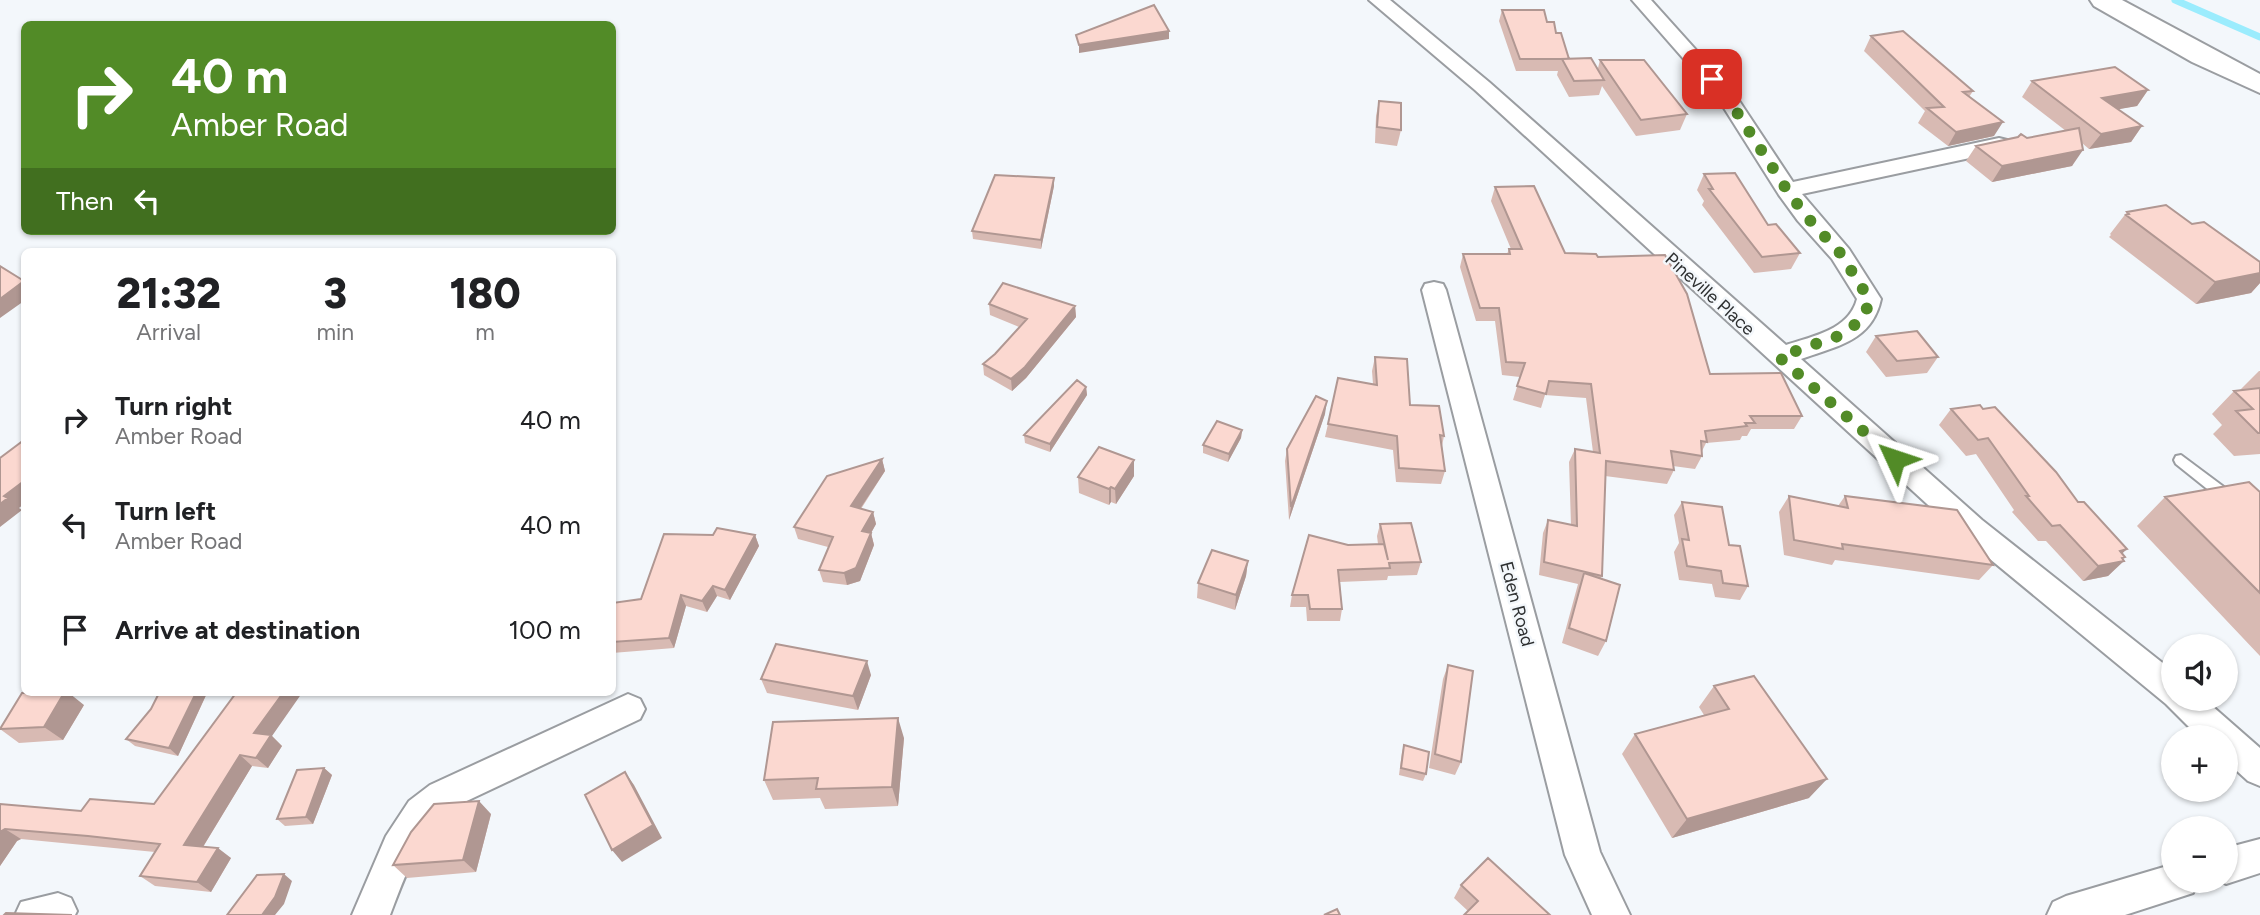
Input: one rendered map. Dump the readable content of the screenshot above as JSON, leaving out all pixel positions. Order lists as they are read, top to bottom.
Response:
{
  "streets": {
    "street": ["Pineville Place", "Eden Road"]
  },
  "page": {
    "turn": ["40 m", "Amber Road"],
    "then": "Then",
    "eta": [
      "21:32",
      "Arrival",
      "3",
      "min",
      "180",
      "m"
    ],
    "list": [
      {
        "name": "Turn right",
        "note": "Amber Road",
        "value": "40 m"
      },
      {
        "name": "Turn left",
        "note": "Amber Road",
        "value": "40 m"
      },
      {
        "name": "Arrive at destination",
        "value": "100 m"
      }
    ],
    "map_buttons": ["+", "−"]
  }
}
